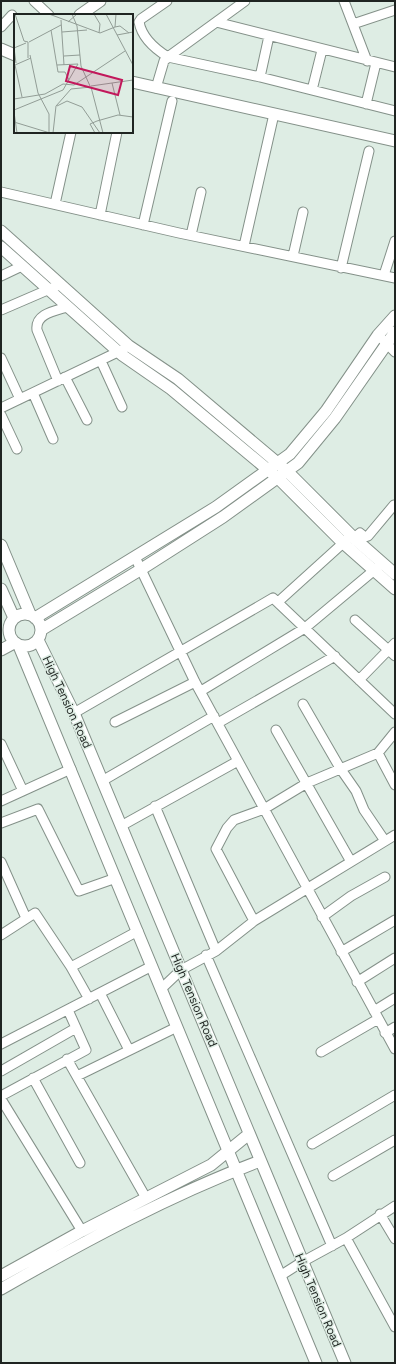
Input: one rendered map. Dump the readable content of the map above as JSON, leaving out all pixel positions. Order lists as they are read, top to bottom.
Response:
{
  "streets": {
    "street": ["High Tension Road"]
  }
}
